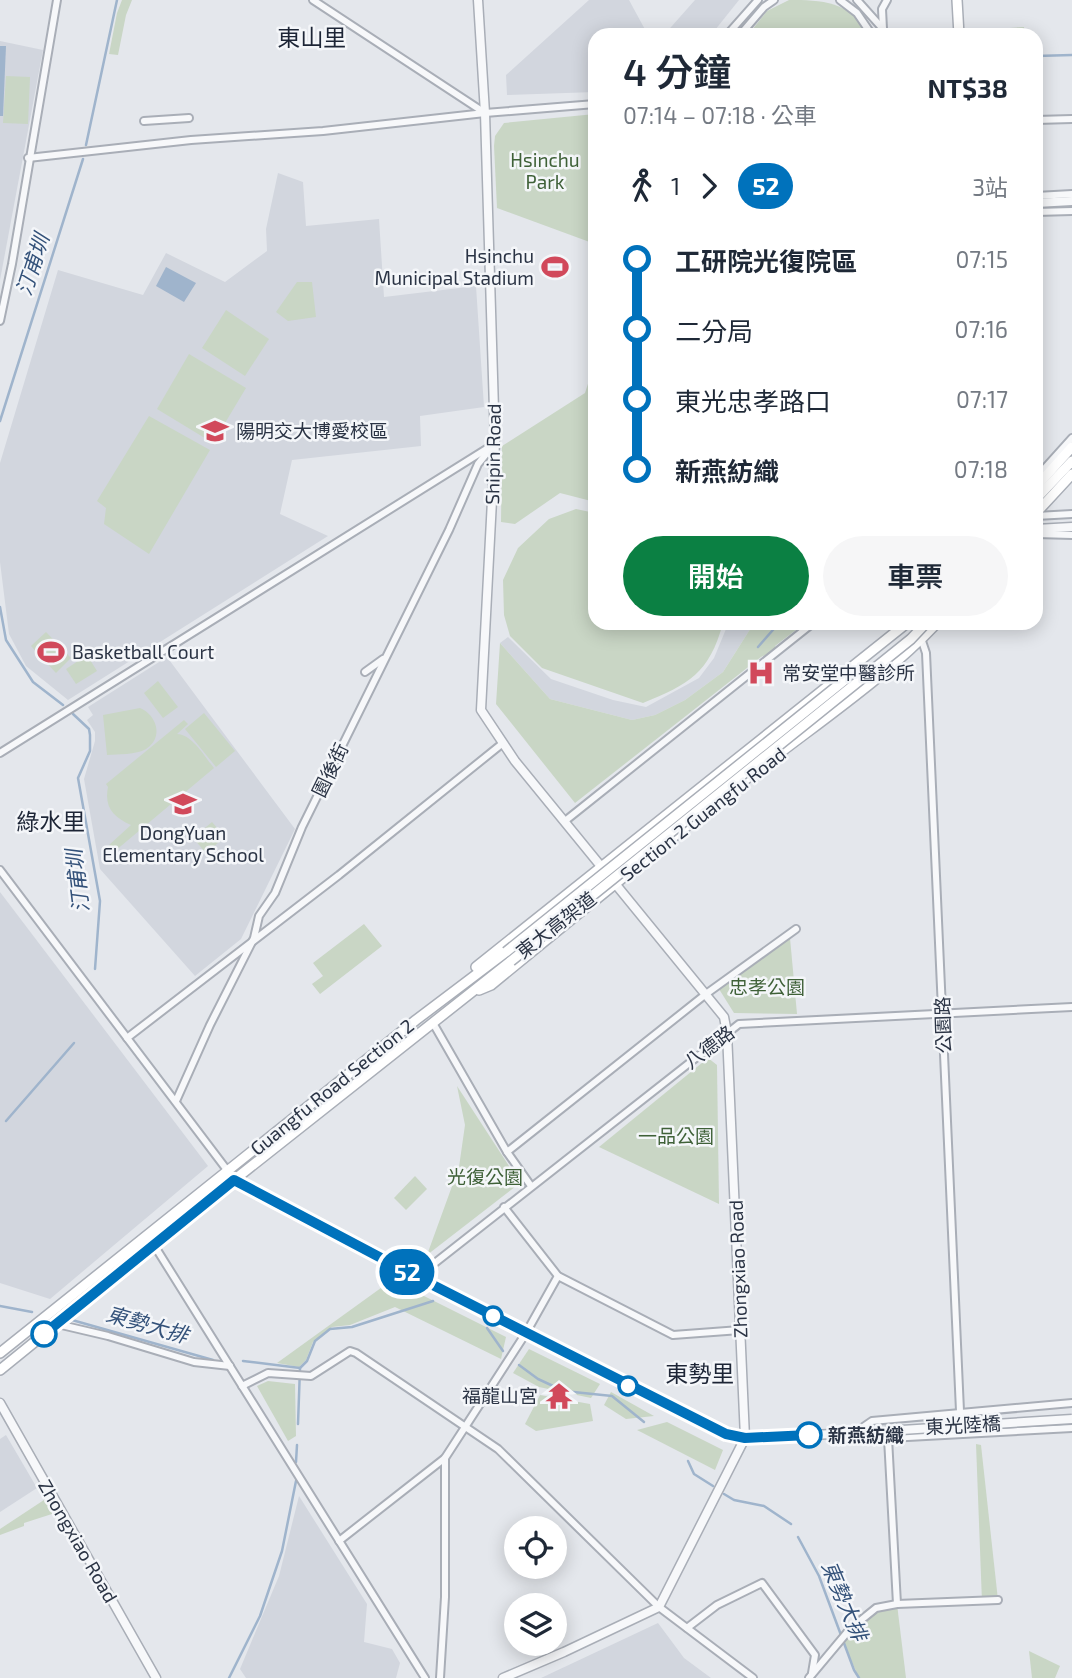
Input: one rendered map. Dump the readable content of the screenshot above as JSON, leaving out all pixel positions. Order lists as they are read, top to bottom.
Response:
{
  "streets": {
    "main road": ["Section 2 Guangfu Road", "東大高架道", "Guangfu Road Section 2"],
    "street": [
      "Shipin Road",
      "園後街",
      "公園路",
      "八德路",
      "Zhongxiao Road",
      "東光陸橋"
    ]
  },
  "crossings": [
    ["Shipin Road", "園後街"],
    ["Shipin Road", "Zhongxiao Road"],
    ["Section 2 Guangfu Road", "公園路"],
    ["Section 2 Guangfu Road", "Guangfu Road Section 2"],
    ["Section 2 Guangfu Road", "Zhongxiao Road"],
    ["東大高架道", "Guangfu Road Section 2"],
    ["公園路", "八德路"],
    ["八德路", "Zhongxiao Road"],
    ["Zhongxiao Road", "東光陸橋"]
  ],
  "districts": ["東山里", "綠水里", "東勢里"],
  "water": ["汀甫圳", "東勢大排"],
  "parks": [
    "Hsinchu Park",
    "忠孝公園",
    "一品公園",
    "光復公園"
  ],
  "places": {
    "sports": ["Hsinchu Municipal Stadium", "Basketball Court"],
    "school or university": ["陽明交大博愛校區", "DongYuan Elementary School"],
    "hospital": ["常安堂中醫診所"],
    "temple": ["福龍山宮"],
    "other": ["新燕紡織"]
  },
  "lines": ["bus line 52"],
  "page": {
    "on_map": "52",
    "heading": ["4 分鐘", "07:14 – 07:18 · 公車", "NT$38"],
    "legs": ["1", "52", "3站"],
    "list": [
      {
        "name": "工研院光復院區",
        "value": "07:15"
      },
      {
        "name": "二分局",
        "value": "07:16"
      },
      {
        "name": "東光忠孝路口",
        "value": "07:17"
      },
      {
        "name": "新燕紡織",
        "value": "07:18"
      }
    ],
    "buttons": ["開始", "車票"]
  }
}
